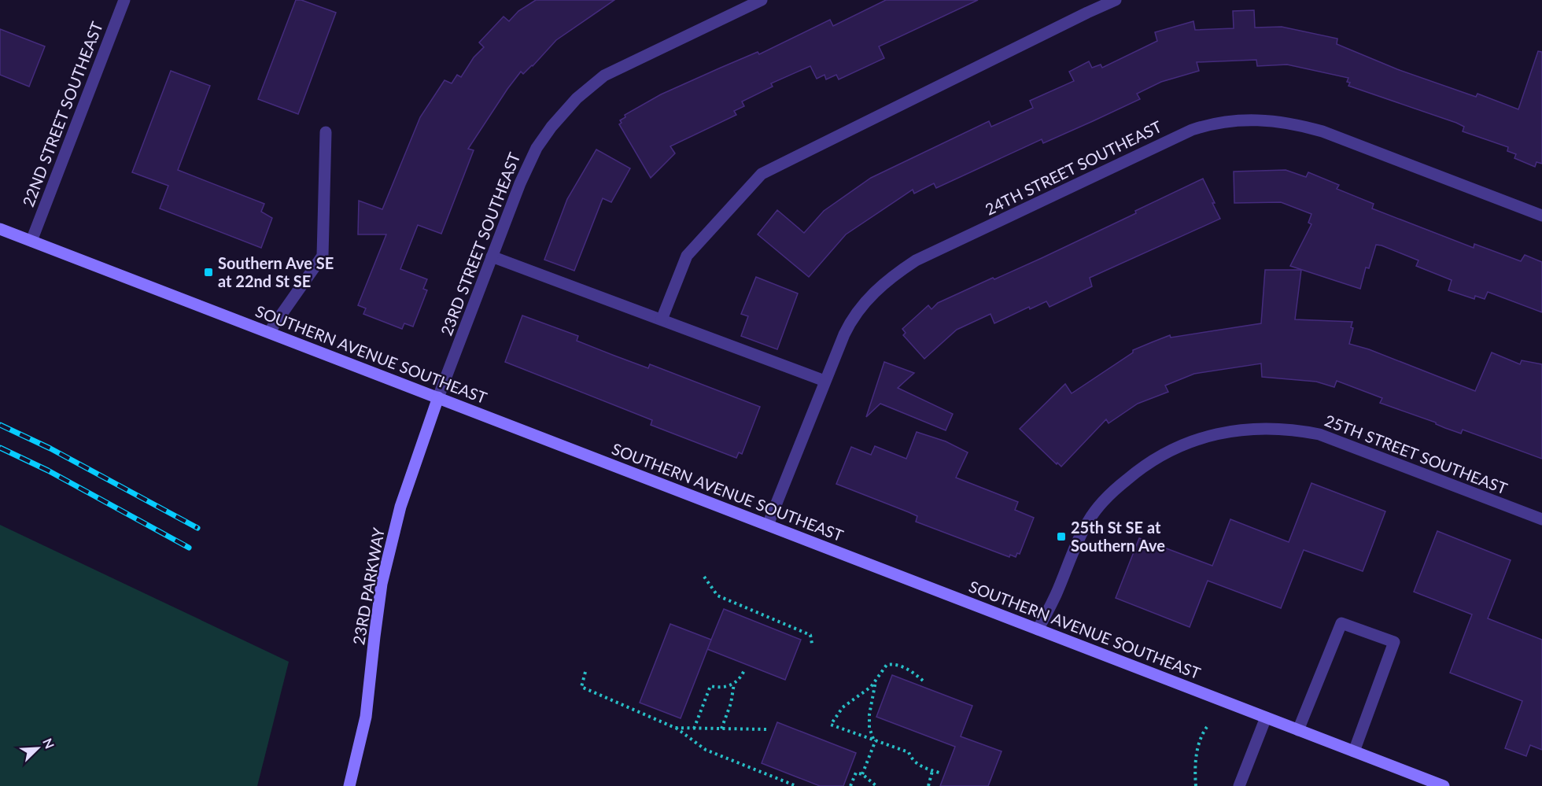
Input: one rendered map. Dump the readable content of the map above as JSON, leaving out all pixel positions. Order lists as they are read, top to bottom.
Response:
{
  "streets": {
    "main road": ["SOUTHERN AVENUE SOUTHEAST", "23RD PARKWAY"],
    "street": [
      "22ND STREET SOUTHEAST",
      "24TH STREET SOUTHEAST",
      "23RD STREET SOUTHEAST",
      "25TH STREET SOUTHEAST"
    ]
  },
  "crossings": [
    ["22ND STREET SOUTHEAST", "SOUTHERN AVENUE SOUTHEAST"],
    ["24TH STREET SOUTHEAST", "SOUTHERN AVENUE SOUTHEAST"],
    ["23RD STREET SOUTHEAST", "SOUTHERN AVENUE SOUTHEAST"],
    ["23RD STREET SOUTHEAST", "23RD PARKWAY"],
    ["SOUTHERN AVENUE SOUTHEAST", "25TH STREET SOUTHEAST"],
    ["SOUTHERN AVENUE SOUTHEAST", "23RD PARKWAY"]
  ],
  "places": {
    "transit": ["Southern Ave SE at 22nd St SE", "25th St SE at Southern Ave"]
  },
  "north": "top right"
}
